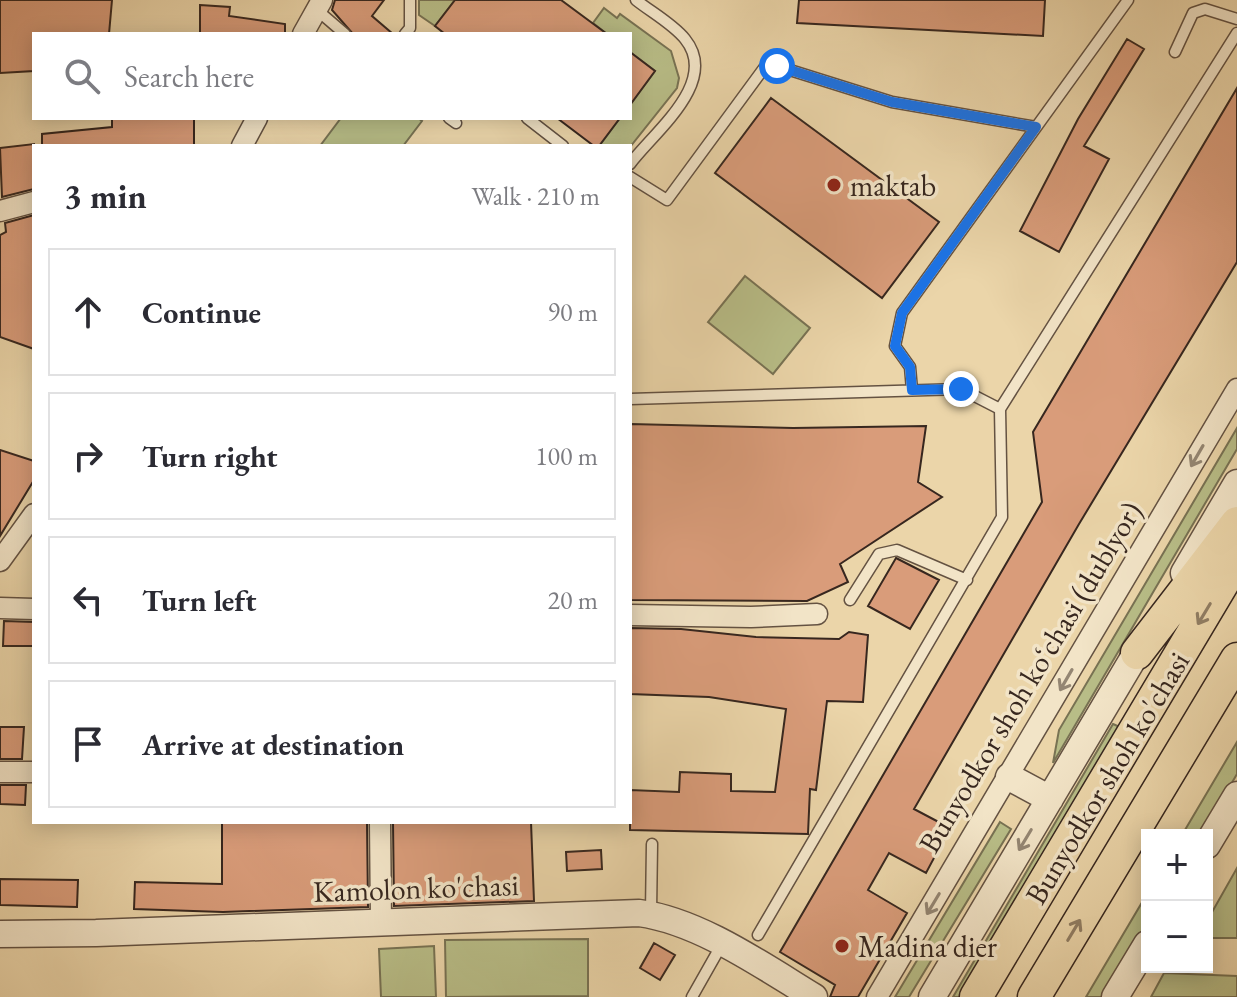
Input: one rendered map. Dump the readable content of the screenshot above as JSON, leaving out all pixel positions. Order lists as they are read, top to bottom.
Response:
{
  "streets": {
    "main road": ["Bunyodkor shoh ko'chasi"],
    "street": ["Bunyodkor shoh koʻchasi (dublyor)", "Kamolon ko'chasi"]
  },
  "places": ["maktab", "Madina dier"],
  "page": {
    "search": "Search here",
    "heading": ["3 min", "Walk · 210 m"],
    "list": [
      ["Continue", "90 m"],
      ["Turn right", "100 m"],
      ["Turn left", "20 m"],
      "Arrive at destination"
    ],
    "map_buttons": ["+", "−"]
  }
}
